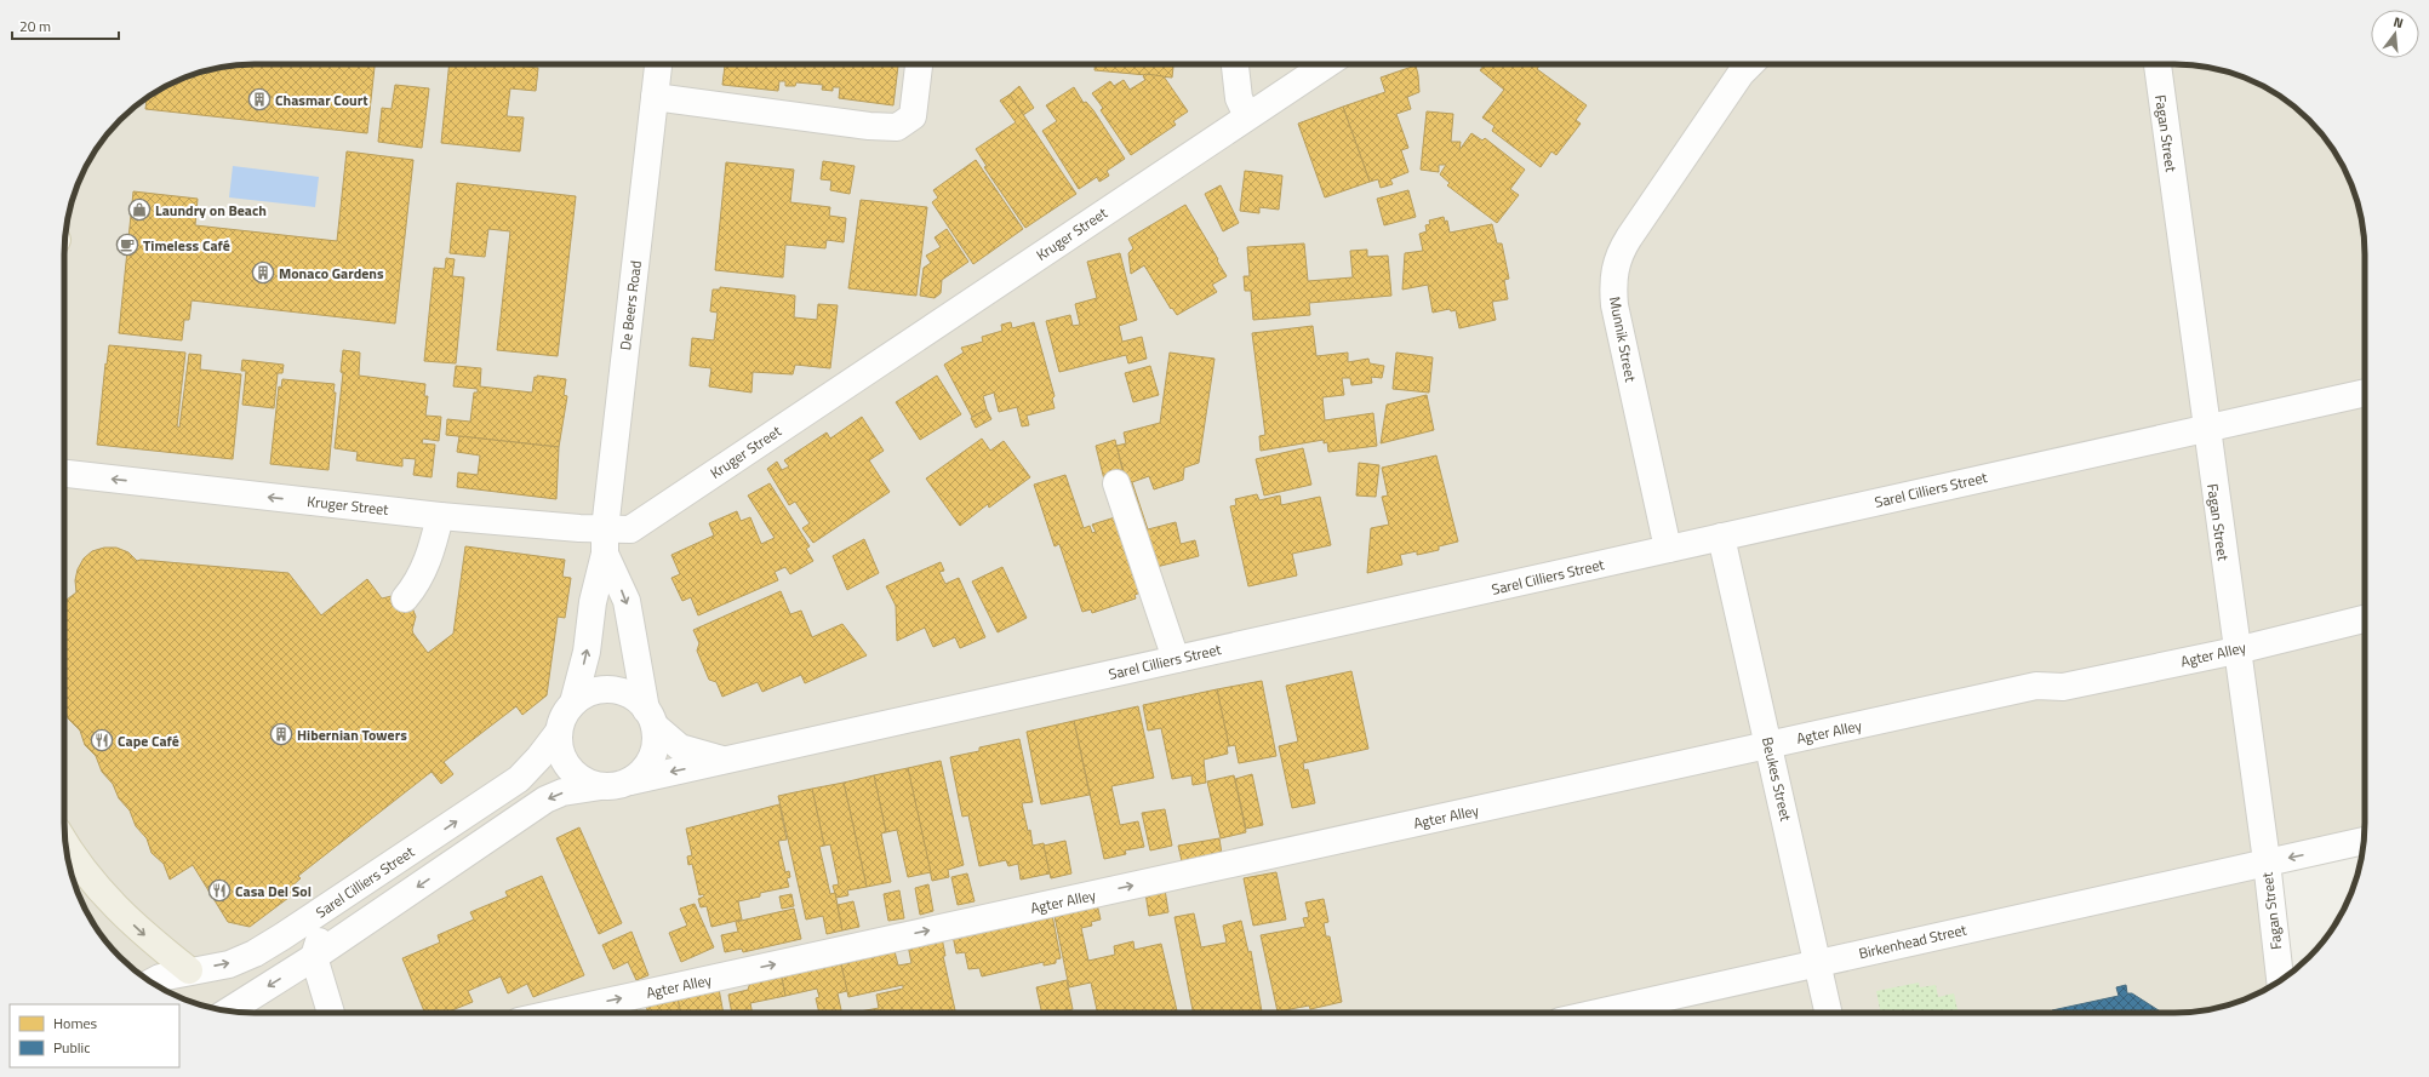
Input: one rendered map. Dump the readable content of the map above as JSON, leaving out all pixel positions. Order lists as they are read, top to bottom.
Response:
{
  "streets": {
    "street": [
      "Fagan Street",
      "Kruger Street",
      "De Beers Road",
      "Munnik Street",
      "Sarel Cilliers Street",
      "Agter Alley",
      "Beukes Street",
      "Birkenhead Street"
    ]
  },
  "crossings": [
    ["Fagan Street", "Sarel Cilliers Street"],
    ["Fagan Street", "Agter Alley"],
    ["Fagan Street", "Birkenhead Street"],
    ["Kruger Street", "De Beers Road"],
    ["De Beers Road", "Sarel Cilliers Street"],
    ["Munnik Street", "Sarel Cilliers Street"],
    ["Sarel Cilliers Street", "Beukes Street"],
    ["Agter Alley", "Beukes Street"],
    ["Beukes Street", "Birkenhead Street"]
  ],
  "one_way": ["Agter Alley"],
  "places": {
    "building": ["Chasmar Court", "Monaco Gardens", "Hibernian Towers"],
    "shop": ["Laundry on Beach"],
    "cafe": ["Timeless Café"],
    "restaurant": ["Cape Café", "Casa Del Sol"]
  },
  "legend": ["Homes", "Public"],
  "scale_bar": "20 m",
  "north": "top"
}
